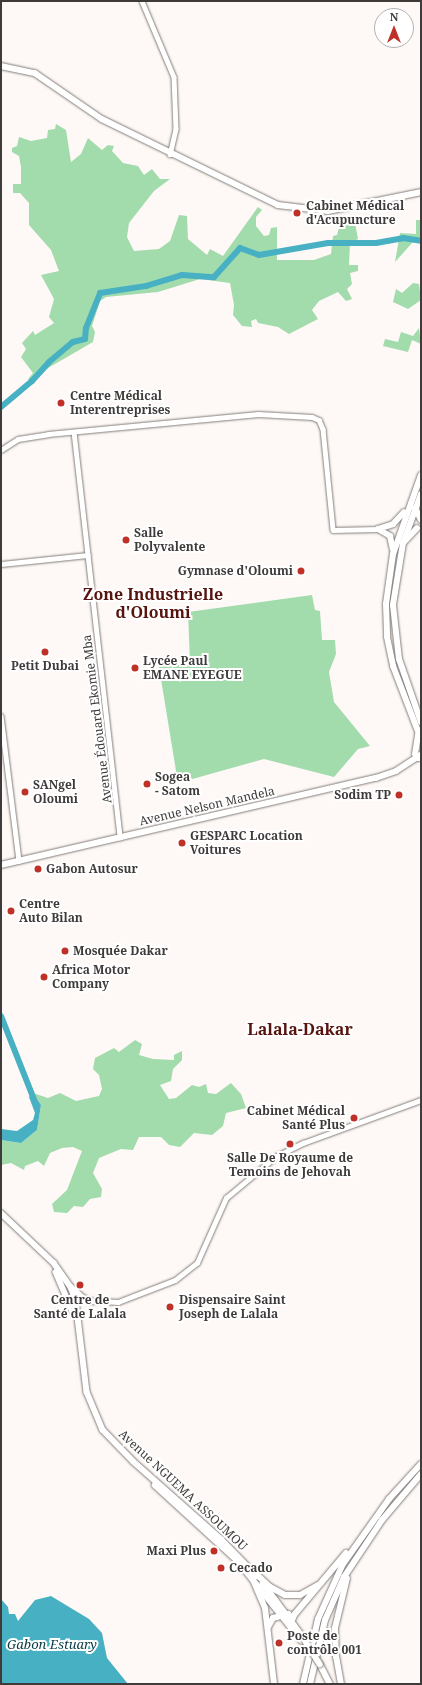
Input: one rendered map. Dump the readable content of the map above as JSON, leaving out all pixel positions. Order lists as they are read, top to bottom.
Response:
{
  "streets": {
    "main road": ["Avenue Nelson Mandela", "Avenue NGUEMA ASSOUMOU"],
    "street": ["Avenue Édouard Ekomie Mba"]
  },
  "crossings": [
    ["Avenue Édouard Ekomie Mba", "Avenue Nelson Mandela"]
  ],
  "districts": ["Zone Industrielle d'Oloumi", "Lalala-Dakar"],
  "water": ["Gabon Estuary"],
  "places": [
    "Cabinet Médical d'Acupuncture",
    "Centre Médical Interentreprises",
    "Salle Polyvalente",
    "Gymnase d'Oloumi",
    "Petit Dubai",
    "Lycée Paul EMANE EYEGUE",
    "Sogea - Satom",
    "SANgel Oloumi",
    "Sodim TP",
    "GESPARC Location Voitures",
    "Gabon Autosur",
    "Centre Auto Bilan",
    "Mosquée Dakar",
    "Africa Motor Company",
    "Cabinet Médical Santé Plus",
    "Salle De Royaume de Temoins de Jehovah",
    "Centre de Santé de Lalala",
    "Dispensaire Saint Joseph de Lalala",
    "Maxi Plus",
    "Cecado",
    "Poste de contrôle 001"
  ],
  "north": "top"
}
